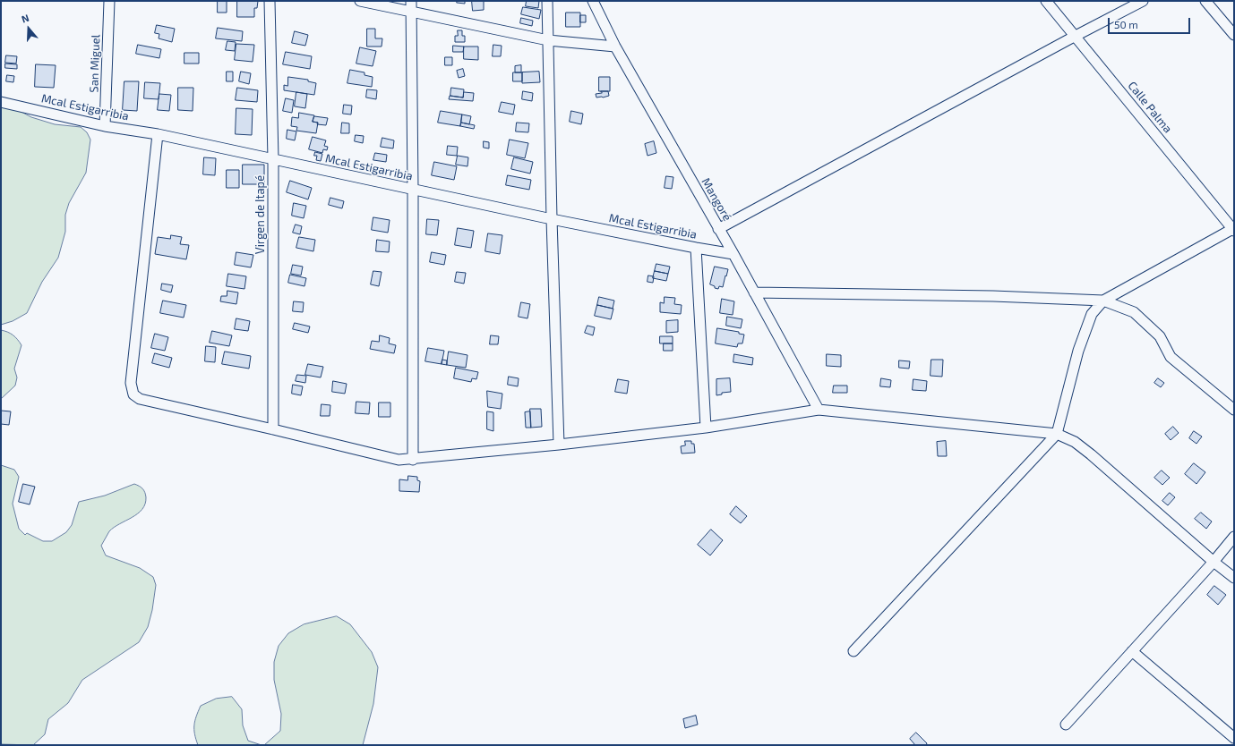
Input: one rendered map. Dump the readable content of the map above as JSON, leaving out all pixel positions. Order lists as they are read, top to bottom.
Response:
{
  "streets": {
    "street": [
      "San Miguel",
      "Mcal Estigarribia",
      "Calle Palma",
      "Mangoré",
      "Virgen de Itapé"
    ]
  },
  "crossings": [
    ["San Miguel", "Mcal Estigarribia"],
    ["Mcal Estigarribia", "Mangoré"],
    ["Mcal Estigarribia", "Virgen de Itapé"]
  ],
  "scale_bar": "50 m",
  "north": "top"
}
